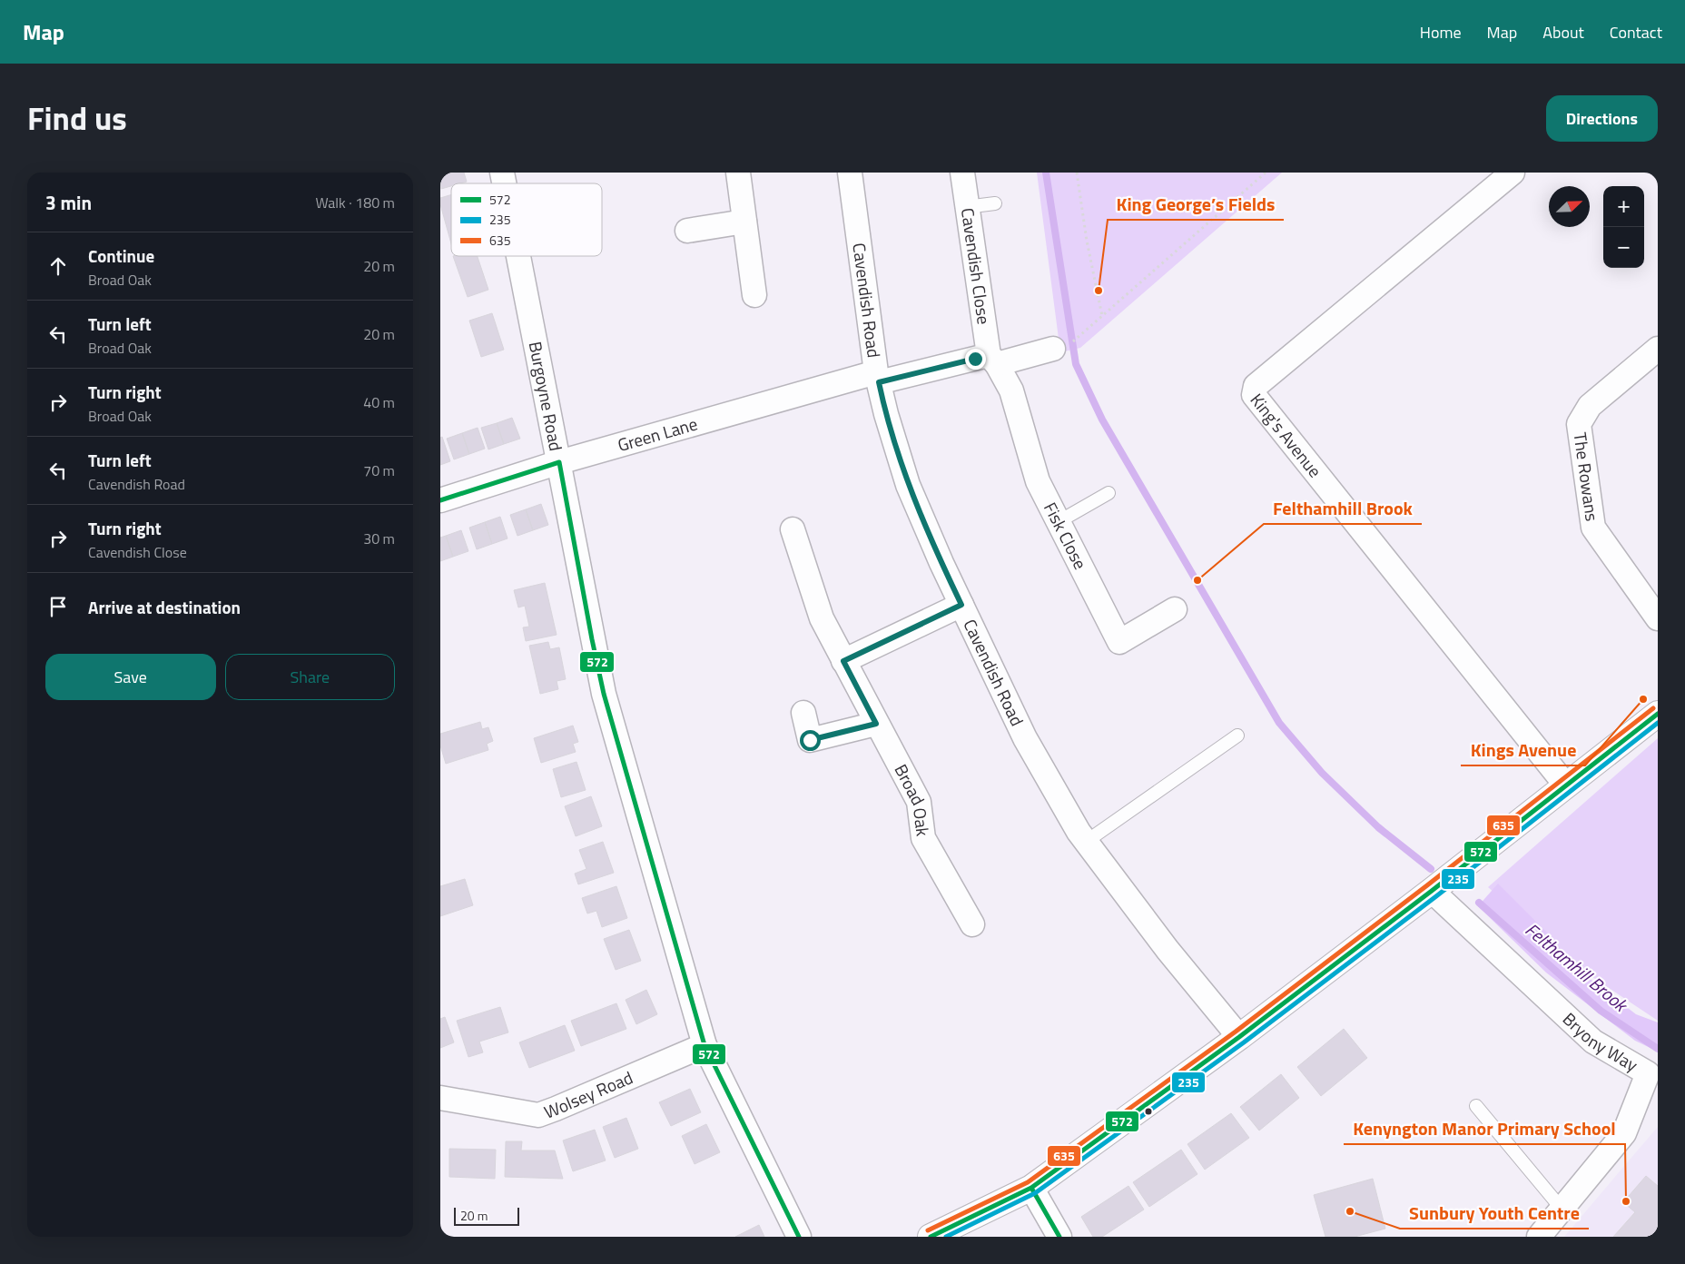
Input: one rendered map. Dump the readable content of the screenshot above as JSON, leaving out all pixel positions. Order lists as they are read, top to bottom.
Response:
{
  "streets": {
    "street": [
      "Cavendish Close",
      "Cavendish Road",
      "Burgoyne Road",
      "Green Lane",
      "King's Avenue",
      "The Rowans",
      "Fisk Close",
      "Broad Oak",
      "Bryony Way",
      "Wolsey Road"
    ]
  },
  "crossings": [
    ["Cavendish Close", "Fisk Close"],
    ["Cavendish Road", "Green Lane"],
    ["Burgoyne Road", "Green Lane"],
    ["Burgoyne Road", "Wolsey Road"]
  ],
  "water": ["Felthamhill Brook"],
  "places": [
    "King George’s Fields",
    "Felthamhill Brook",
    "Kings Avenue",
    "Kenyngton Manor Primary School",
    "Sunbury Youth Centre"
  ],
  "lines": ["transit line 572", "transit line 635", "transit line 235"],
  "legend": ["572", "235", "635"],
  "scale_bar": "20 m",
  "north": "top right",
  "page": {
    "header": "Map",
    "nav": [
      "Home",
      "Map",
      "About",
      "Contact"
    ],
    "title": "Find us",
    "buttons": [
      "Directions",
      ["Save", "Share"]
    ],
    "heading": ["3 min", "Walk · 180 m"],
    "map_buttons": ["+", "−"],
    "list": [
      ["Continue", "Broad Oak", "20 m"],
      ["Turn left", "Broad Oak", "20 m"],
      ["Turn right", "Broad Oak", "40 m"],
      ["Turn left", "Cavendish Road", "70 m"],
      ["Turn right", "Cavendish Close", "30 m"],
      "Arrive at destination"
    ],
    "scale": "20 m"
  }
}
